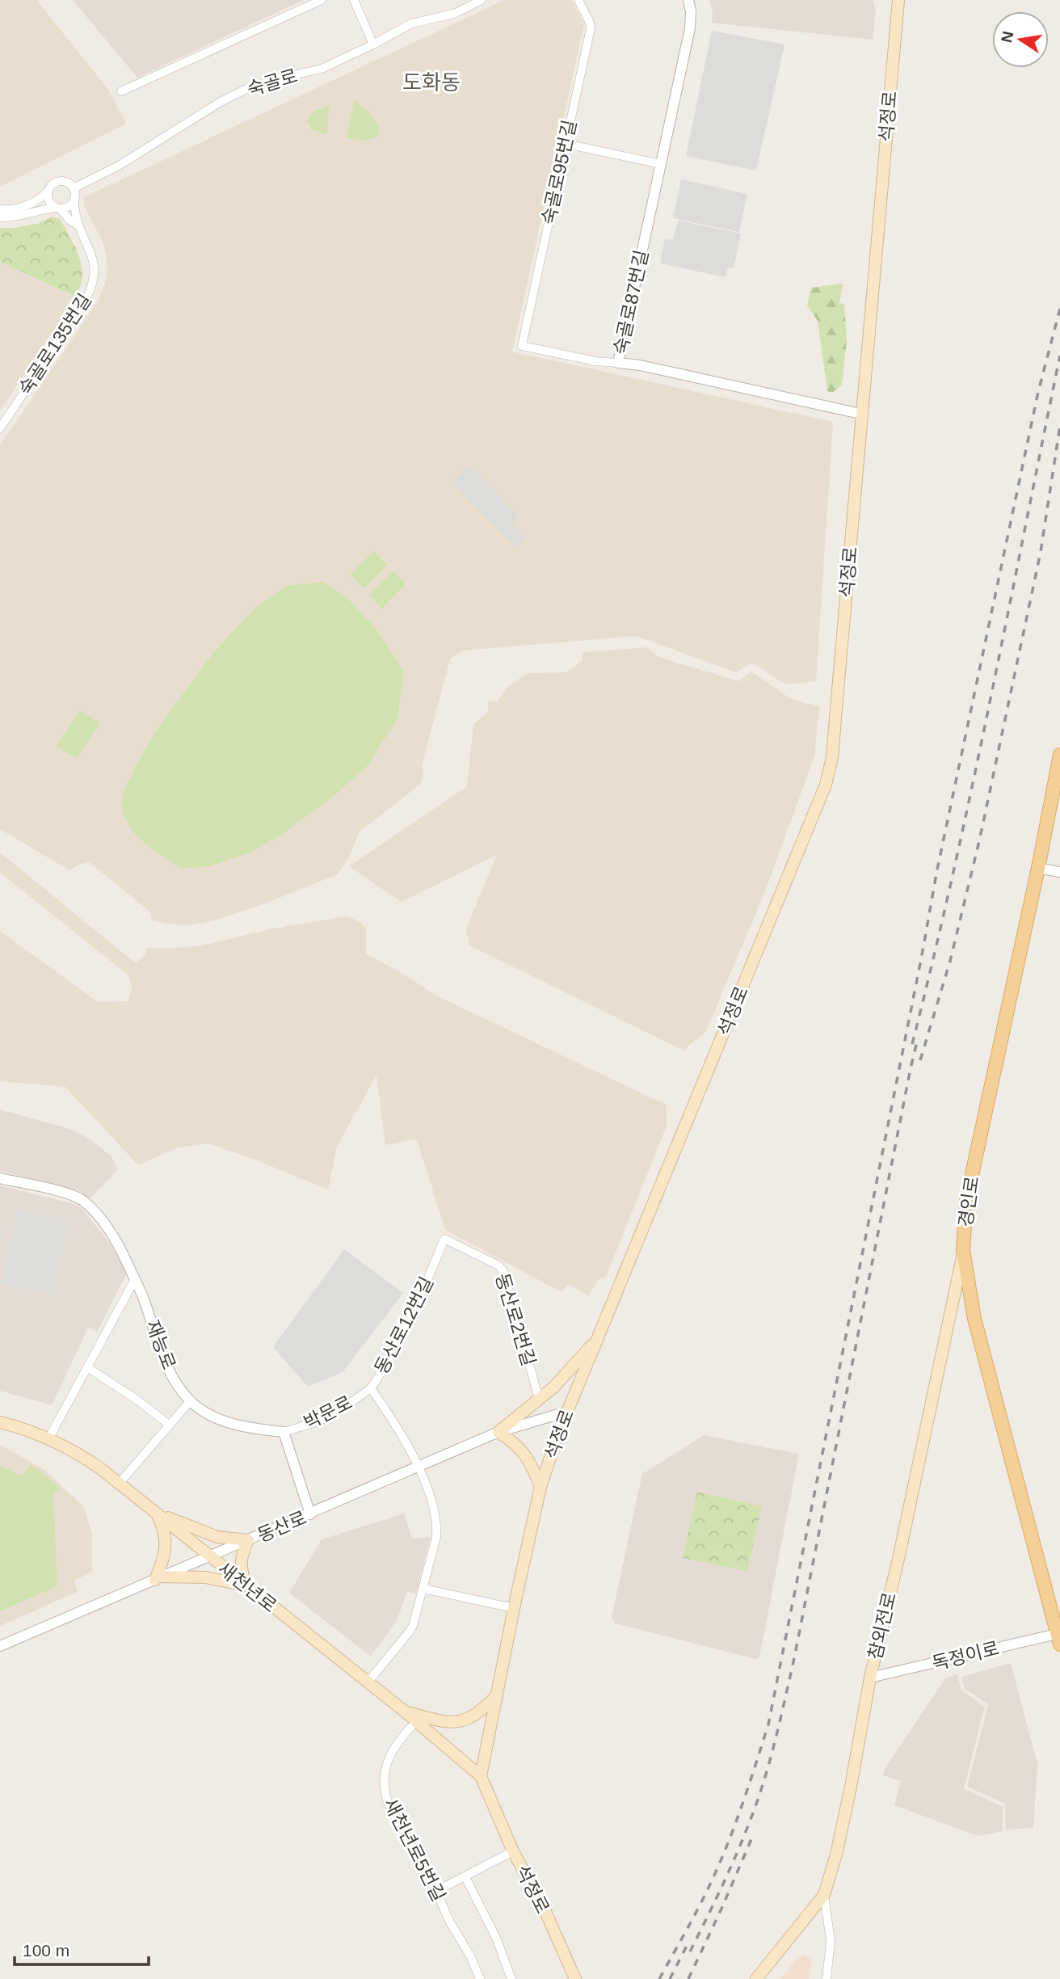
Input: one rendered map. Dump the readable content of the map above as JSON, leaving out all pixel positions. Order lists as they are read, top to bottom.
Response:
{
  "streets": {
    "main road": [
      "석정로",
      "경인로",
      "새천년로",
      "참외전로"
    ],
    "street": [
      "숙골로",
      "숙골로95번길",
      "숙골로87번길",
      "숙골로135번길",
      "동산로2번길",
      "동산로12번길",
      "재능로",
      "박문로",
      "동산로",
      "독정이로",
      "새천년로5번길"
    ]
  },
  "crossings": [
    ["숙골로", "숙골로135번길"],
    ["석정로", "숙골로87번길"],
    ["석정로", "동산로"],
    ["석정로", "새천년로"],
    ["숙골로95번길", "숙골로87번길"],
    ["경인로", "참외전로"],
    ["경인로", "독정이로"],
    ["동산로2번길", "동산로12번길"],
    ["동산로12번길", "박문로"],
    ["동산로12번길", "동산로"],
    ["동산로12번길", "새천년로"],
    ["재능로", "박문로"],
    ["동산로", "새천년로"],
    ["새천년로", "새천년로5번길"],
    ["참외전로", "독정이로"]
  ],
  "districts": ["도화동"],
  "scale_bar": "100 m",
  "north": "left"
}
